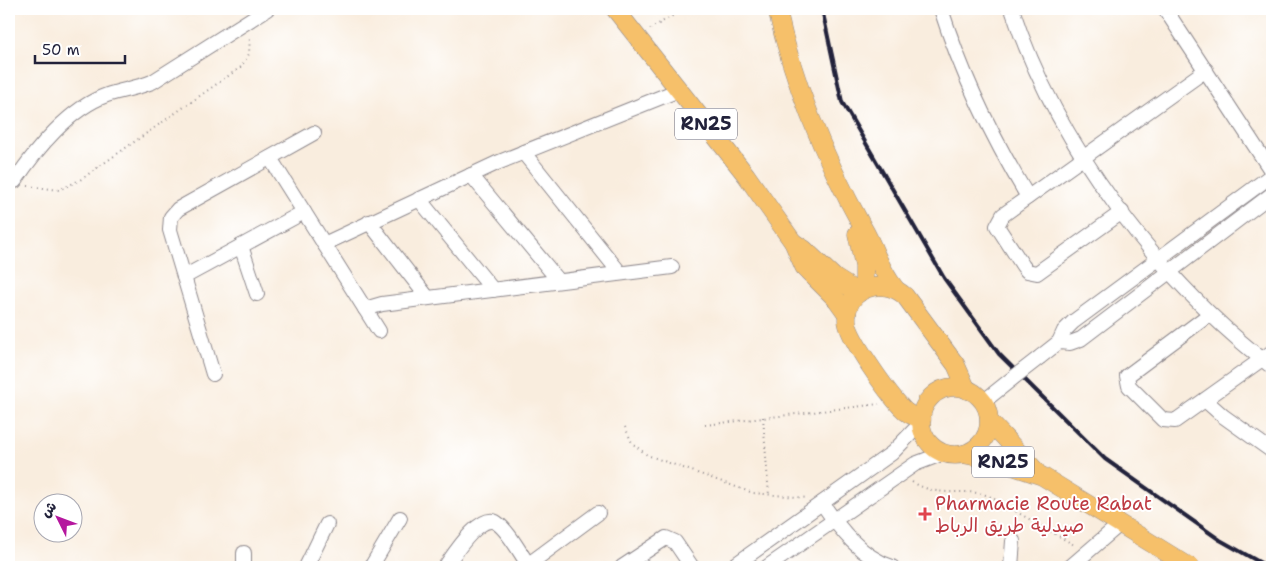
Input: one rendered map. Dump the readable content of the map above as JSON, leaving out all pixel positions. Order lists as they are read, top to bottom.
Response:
{
  "streets": {
    "main road": ["RN25"]
  },
  "places": {
    "health": ["Pharmacie Route Rabat صيدلية طريق الرباط"]
  },
  "scale_bar": "50 m",
  "north": "top left"
}
